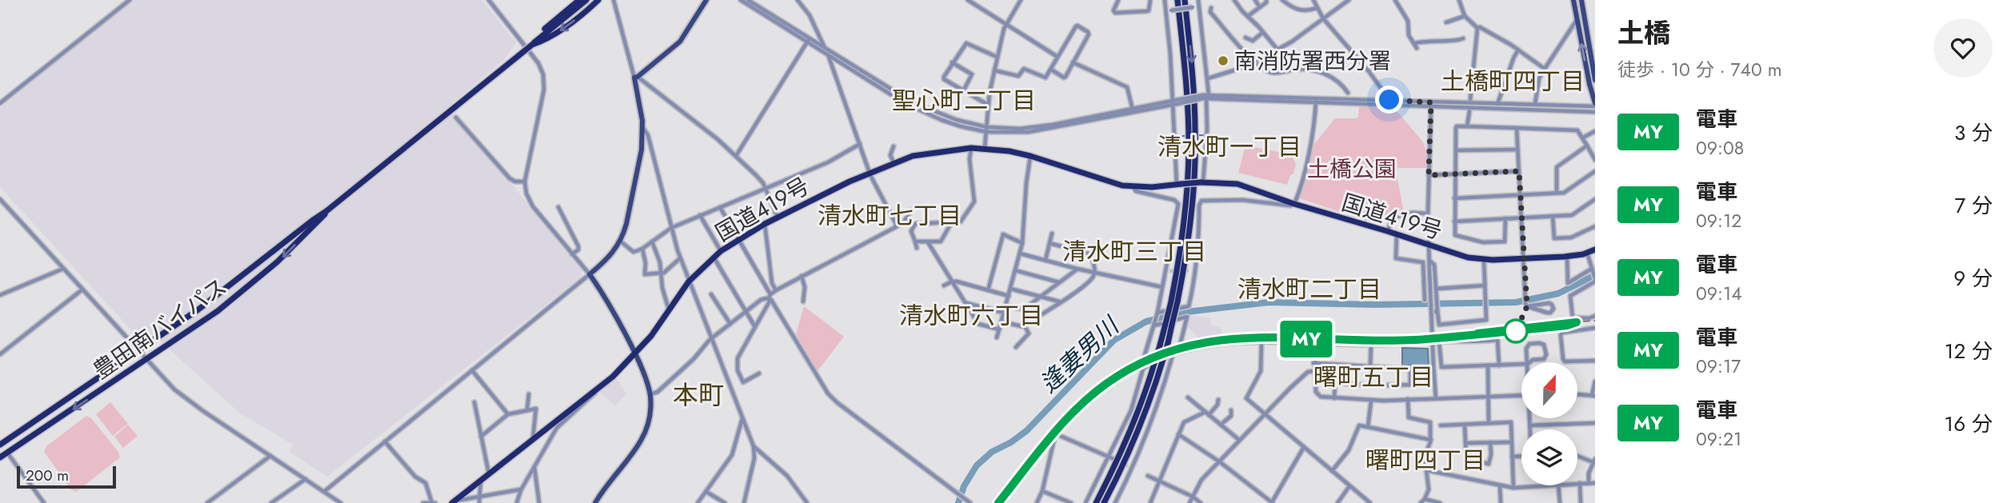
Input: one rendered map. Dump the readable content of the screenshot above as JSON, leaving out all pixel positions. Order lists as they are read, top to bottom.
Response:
{
  "streets": {
    "highway": ["国道419号", "豊田南バイパス"]
  },
  "districts": [
    "土橋町四丁目",
    "聖心町二丁目",
    "清水町一丁目",
    "清水町七丁目",
    "清水町三丁目",
    "清水町二丁目",
    "清水町六丁目",
    "曙町五丁目",
    "本町",
    "曙町四丁目"
  ],
  "water": ["逢妻男川"],
  "parks": ["土橋公園"],
  "places": ["南消防署西分署"],
  "scale_bar": "200 m",
  "north": "top",
  "page": {
    "on_map": "MY",
    "heading": ["土橋", "徒歩 · 10 分 · 740 m"],
    "list": [
      {
        "mark": "MY",
        "name": "電車",
        "note": "09:08",
        "value": "3 分"
      },
      {
        "mark": "MY",
        "name": "電車",
        "note": "09:12",
        "value": "7 分"
      },
      {
        "mark": "MY",
        "name": "電車",
        "note": "09:14",
        "value": "9 分"
      },
      {
        "mark": "MY",
        "name": "電車",
        "note": "09:17",
        "value": "12 分"
      },
      {
        "mark": "MY",
        "name": "電車",
        "note": "09:21",
        "value": "16 分"
      }
    ],
    "scale": "200 m"
  }
}
